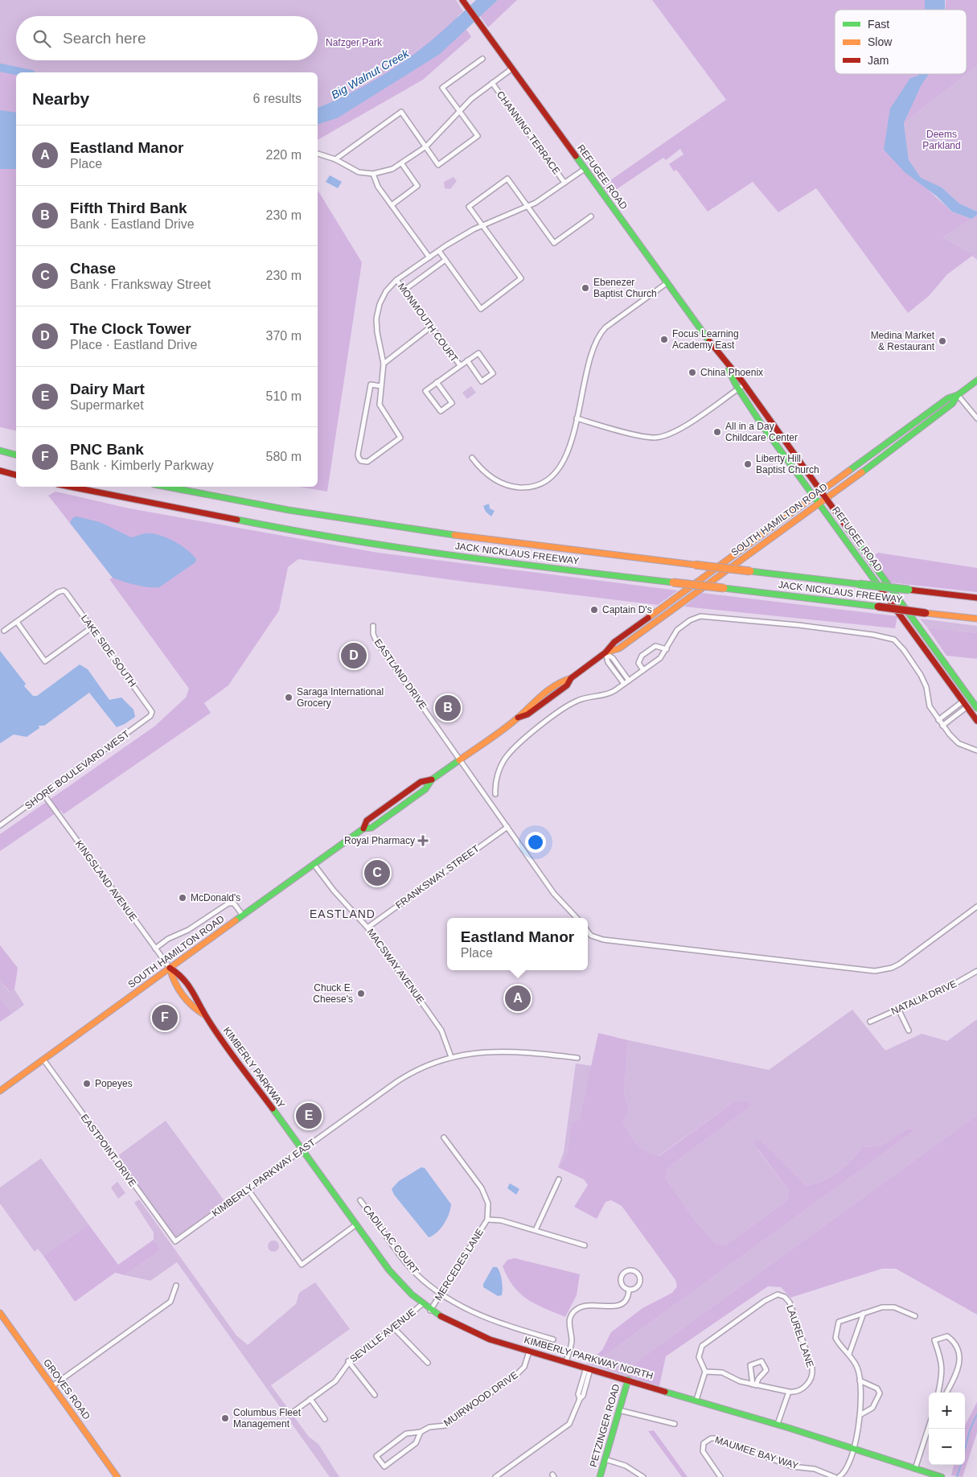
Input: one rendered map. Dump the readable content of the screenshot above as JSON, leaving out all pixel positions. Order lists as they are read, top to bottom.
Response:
{
  "streets": {
    "main road": [
      "REFUGEE ROAD",
      "SOUTH HAMILTON ROAD",
      "JACK NICKLAUS FREEWAY",
      "KIMBERLY PARKWAY",
      "KIMBERLY PARKWAY NORTH",
      "GROVES ROAD",
      "PETZINGER ROAD"
    ],
    "street": [
      "CHANNING TERRACE",
      "MONMOUTH COURT",
      "LAKE SIDE SOUTH",
      "EASTLAND DRIVE",
      "SHORE BOULEVARD WEST",
      "FRANKSWAY STREET",
      "KINGSLAND AVENUE",
      "MACSWAY AVENUE",
      "NATALIA DRIVE",
      "EASTPOINT DRIVE",
      "KIMBERLY PARKWAY EAST",
      "CADILLAC COURT",
      "MERCEDES LANE",
      "SEVILLE AVENUE",
      "LAUREL LANE",
      "MUIRWOOD DRIVE",
      "MAUMEE BAY WAY"
    ]
  },
  "crossings": [
    ["REFUGEE ROAD", "SOUTH HAMILTON ROAD"],
    ["SOUTH HAMILTON ROAD", "EASTLAND DRIVE"],
    ["SOUTH HAMILTON ROAD", "KINGSLAND AVENUE"],
    ["SOUTH HAMILTON ROAD", "MACSWAY AVENUE"],
    ["SOUTH HAMILTON ROAD", "KIMBERLY PARKWAY"],
    ["SOUTH HAMILTON ROAD", "EASTPOINT DRIVE"],
    ["LAKE SIDE SOUTH", "SHORE BOULEVARD WEST"],
    ["EASTLAND DRIVE", "FRANKSWAY STREET"],
    ["SHORE BOULEVARD WEST", "KINGSLAND AVENUE"],
    ["FRANKSWAY STREET", "MACSWAY AVENUE"],
    ["KINGSLAND AVENUE", "KIMBERLY PARKWAY"],
    ["MACSWAY AVENUE", "KIMBERLY PARKWAY EAST"],
    ["KIMBERLY PARKWAY", "KIMBERLY PARKWAY EAST"],
    ["KIMBERLY PARKWAY", "KIMBERLY PARKWAY NORTH"],
    ["EASTPOINT DRIVE", "KIMBERLY PARKWAY EAST"],
    ["KIMBERLY PARKWAY EAST", "KIMBERLY PARKWAY NORTH"],
    ["CADILLAC COURT", "MERCEDES LANE"],
    ["MERCEDES LANE", "KIMBERLY PARKWAY NORTH"],
    ["SEVILLE AVENUE", "KIMBERLY PARKWAY NORTH"],
    ["KIMBERLY PARKWAY NORTH", "MUIRWOOD DRIVE"],
    ["KIMBERLY PARKWAY NORTH", "PETZINGER ROAD"]
  ],
  "districts": ["EASTLAND"],
  "water": ["Big Walnut Creek"],
  "parks": ["Nafzger Park", "Deems Parkland"],
  "places": {
    "other": [
      "Ebenezer Baptist Church",
      "Focus Learning Academy East",
      "Medina Market & Restaurant",
      "China Phoenix",
      "All in a Day Childcare Center",
      "Liberty Hill Baptist Church",
      "Captain D's",
      "Saraga International Grocery",
      "McDonald's",
      "Chuck E. Cheese's",
      "Popeyes",
      "Columbus Fleet Management"
    ],
    "health": ["Royal Pharmacy"]
  },
  "legend": ["Fast", "Slow", "Jam"],
  "page": {
    "search": "Search here",
    "heading": ["Nearby", "6 results"],
    "list": [
      {
        "mark": "A",
        "name": "Eastland Manor",
        "note": "Place",
        "value": "220 m"
      },
      {
        "mark": "B",
        "name": "Fifth Third Bank",
        "note": "Bank · Eastland Drive",
        "value": "230 m"
      },
      {
        "mark": "C",
        "name": "Chase",
        "note": "Bank · Franksway Street",
        "value": "230 m"
      },
      {
        "mark": "D",
        "name": "The Clock Tower",
        "note": "Place · Eastland Drive",
        "value": "370 m"
      },
      {
        "mark": "E",
        "name": "Dairy Mart",
        "note": "Supermarket",
        "value": "510 m"
      },
      {
        "mark": "F",
        "name": "PNC Bank",
        "note": "Bank · Kimberly Parkway",
        "value": "580 m"
      }
    ],
    "pins": [
      "D",
      "B",
      "C",
      "A",
      "F",
      "E"
    ],
    "popup": ["Eastland Manor", "Place"],
    "map_buttons": ["+", "−"]
  }
}
